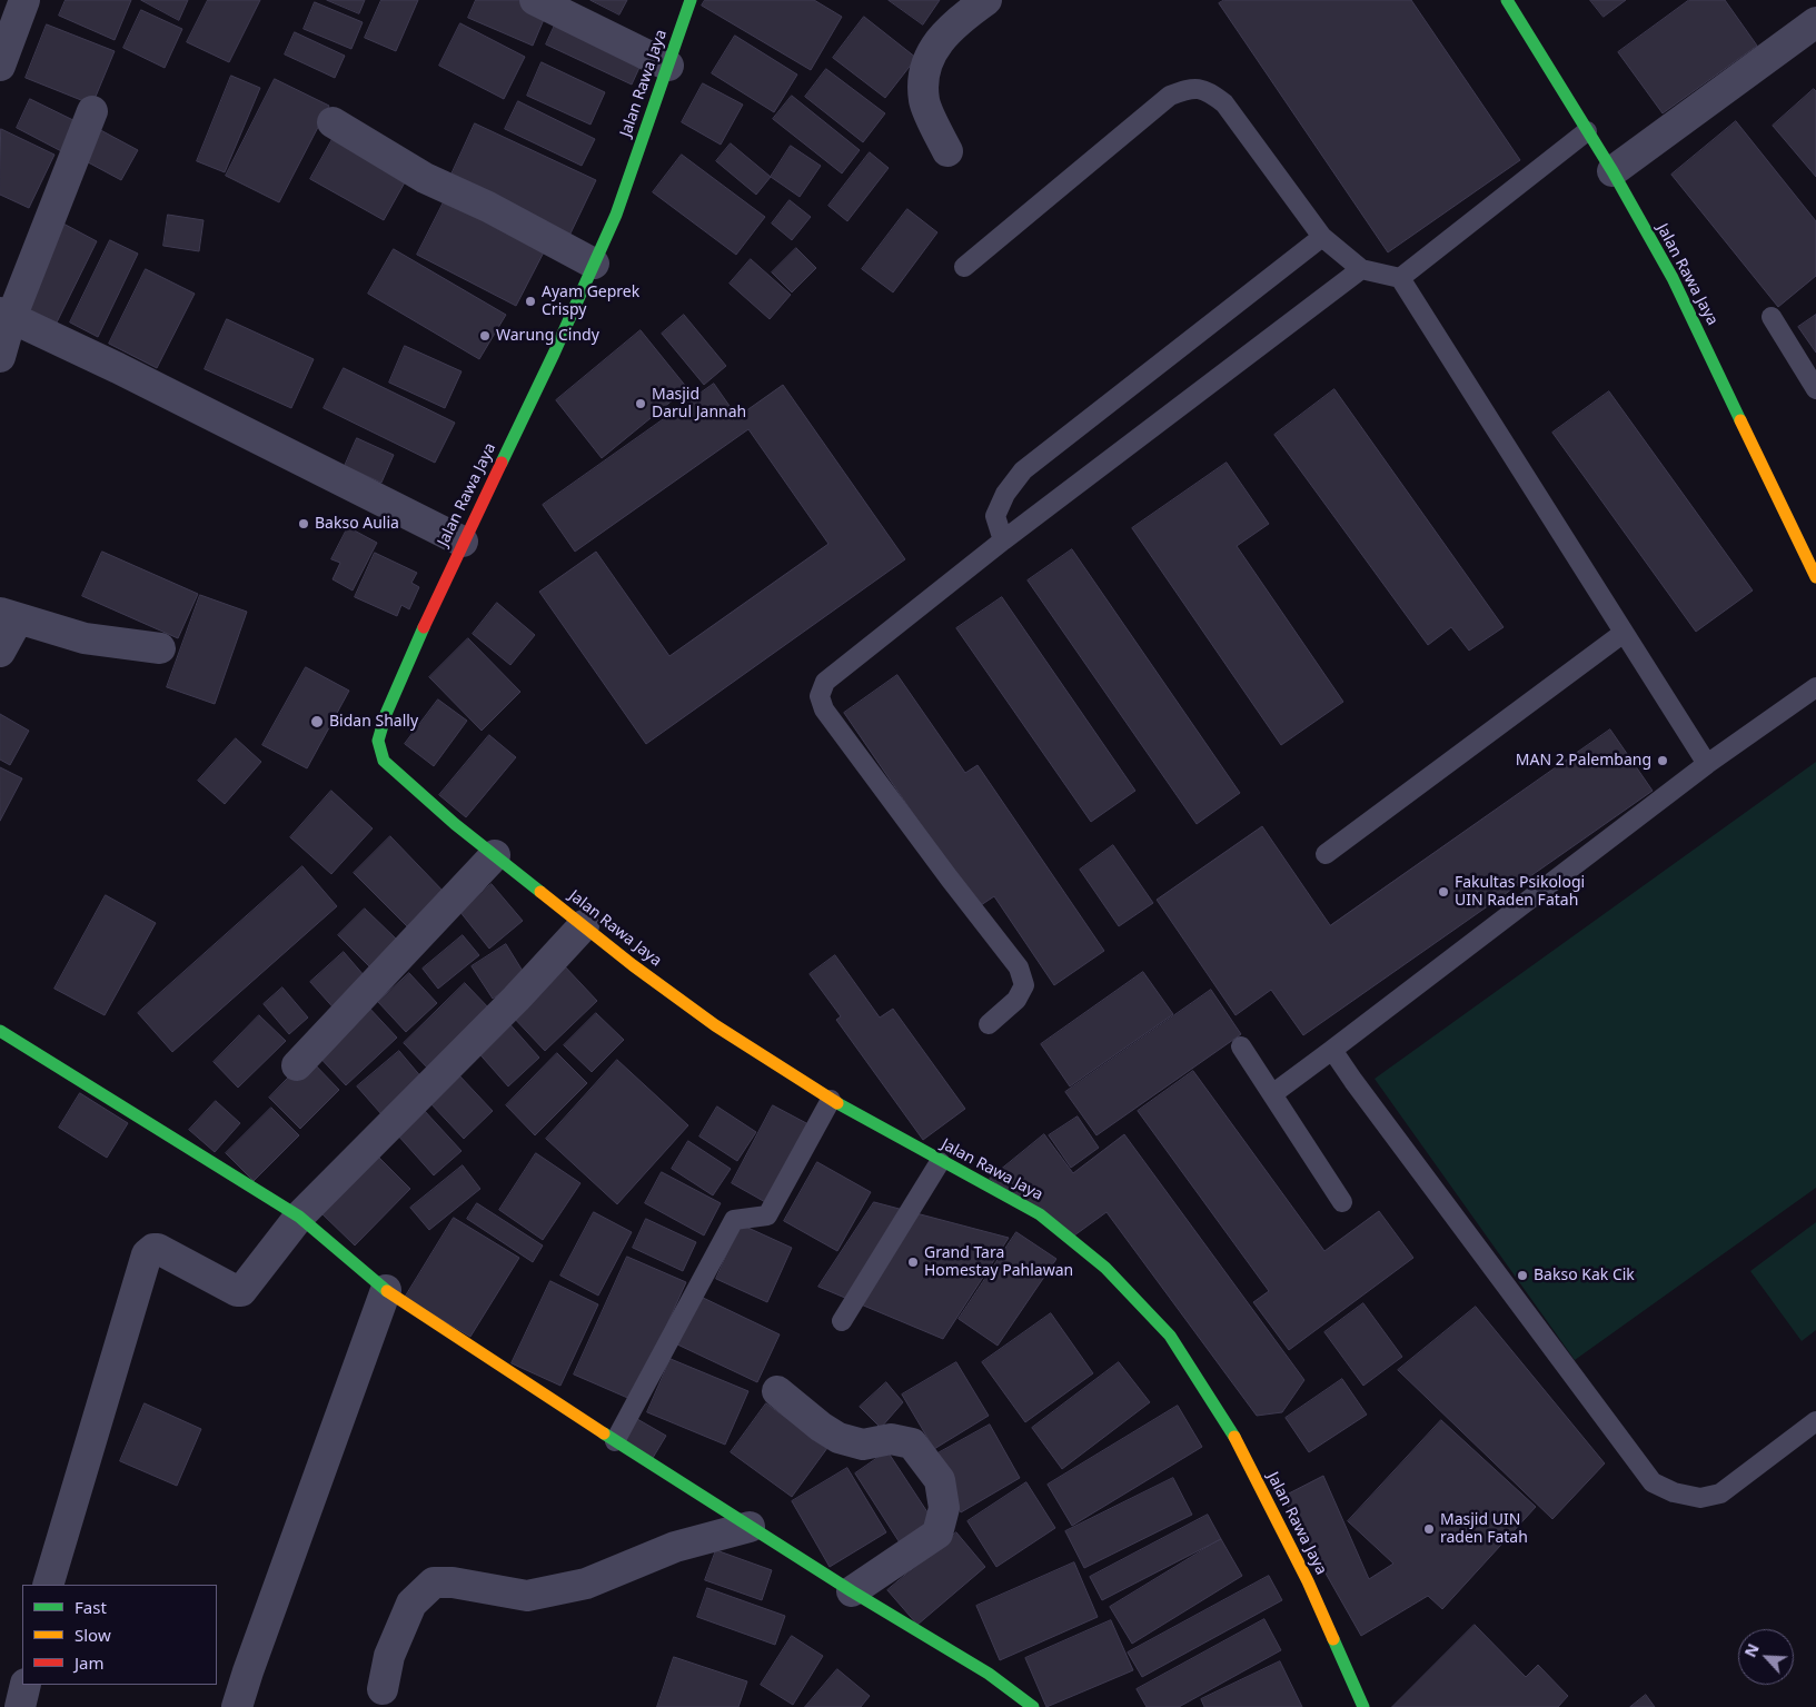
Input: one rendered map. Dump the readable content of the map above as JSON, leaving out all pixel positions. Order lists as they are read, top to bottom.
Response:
{
  "streets": {
    "street": ["Jalan Rawa Jaya"]
  },
  "places": [
    "Ayam Geprek Crispy",
    "Warung Cindy",
    "Masjid Darul Jannah",
    "Bakso Aulia",
    "Bidan Shally",
    "MAN 2 Palembang",
    "Fakultas Psikologi UIN Raden Fatah",
    "Grand Tara Homestay Pahlawan",
    "Bakso Kak Cik",
    "Masjid UIN raden Fatah"
  ],
  "legend": ["Fast", "Slow", "Jam"],
  "north": "top left"
}
